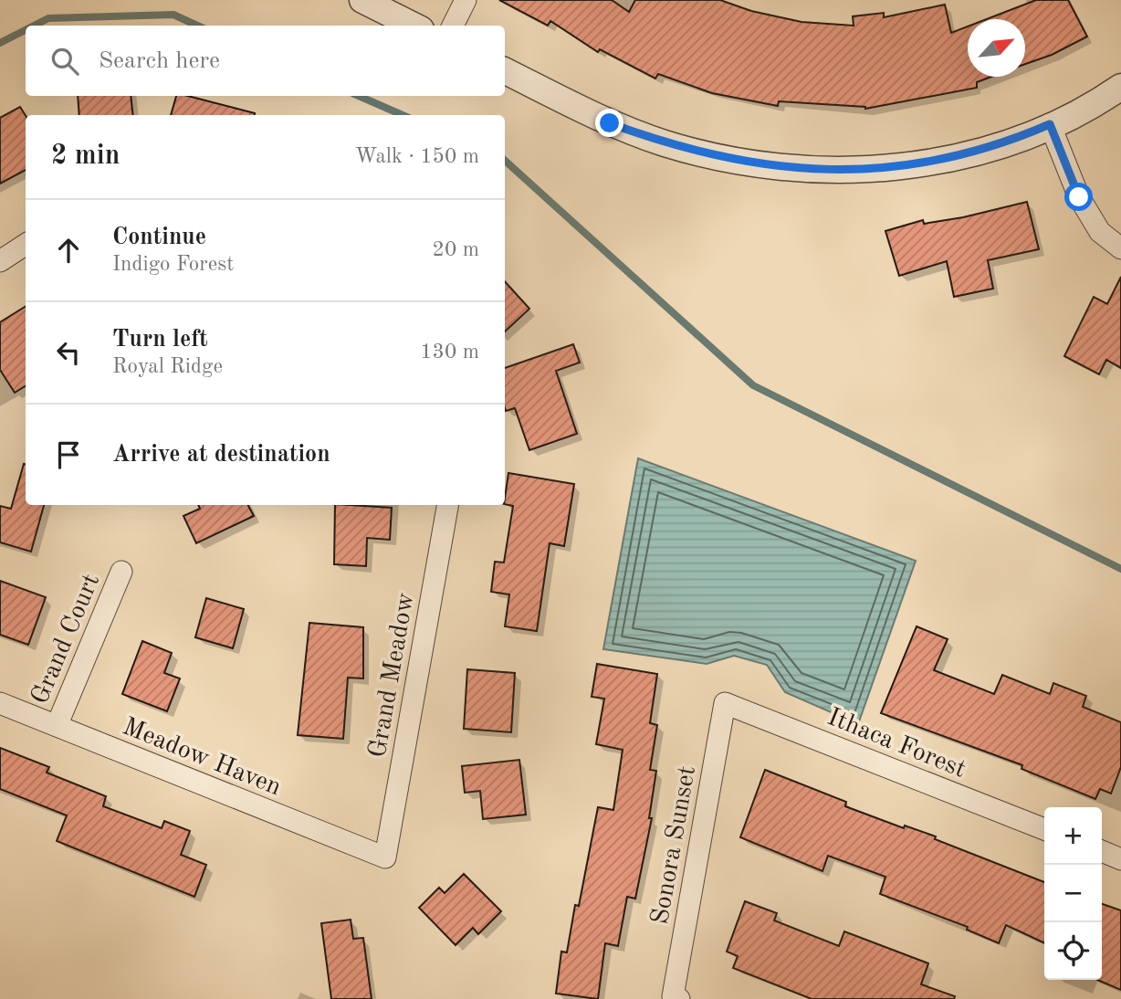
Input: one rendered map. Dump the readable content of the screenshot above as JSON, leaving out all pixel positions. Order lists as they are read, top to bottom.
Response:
{
  "streets": {
    "street": [
      "Grand Court",
      "Grand Meadow",
      "Ithaca Forest",
      "Meadow Haven",
      "Sonora Sunset"
    ]
  },
  "crossings": [
    ["Grand Court", "Meadow Haven"],
    ["Grand Meadow", "Meadow Haven"],
    ["Ithaca Forest", "Sonora Sunset"]
  ],
  "north": "top right",
  "page": {
    "search": "Search here",
    "heading": ["2 min", "Walk · 150 m"],
    "list": [
      ["Continue", "Indigo Forest", "20 m"],
      ["Turn left", "Royal Ridge", "130 m"],
      "Arrive at destination"
    ],
    "map_buttons": ["+", "−"]
  }
}
